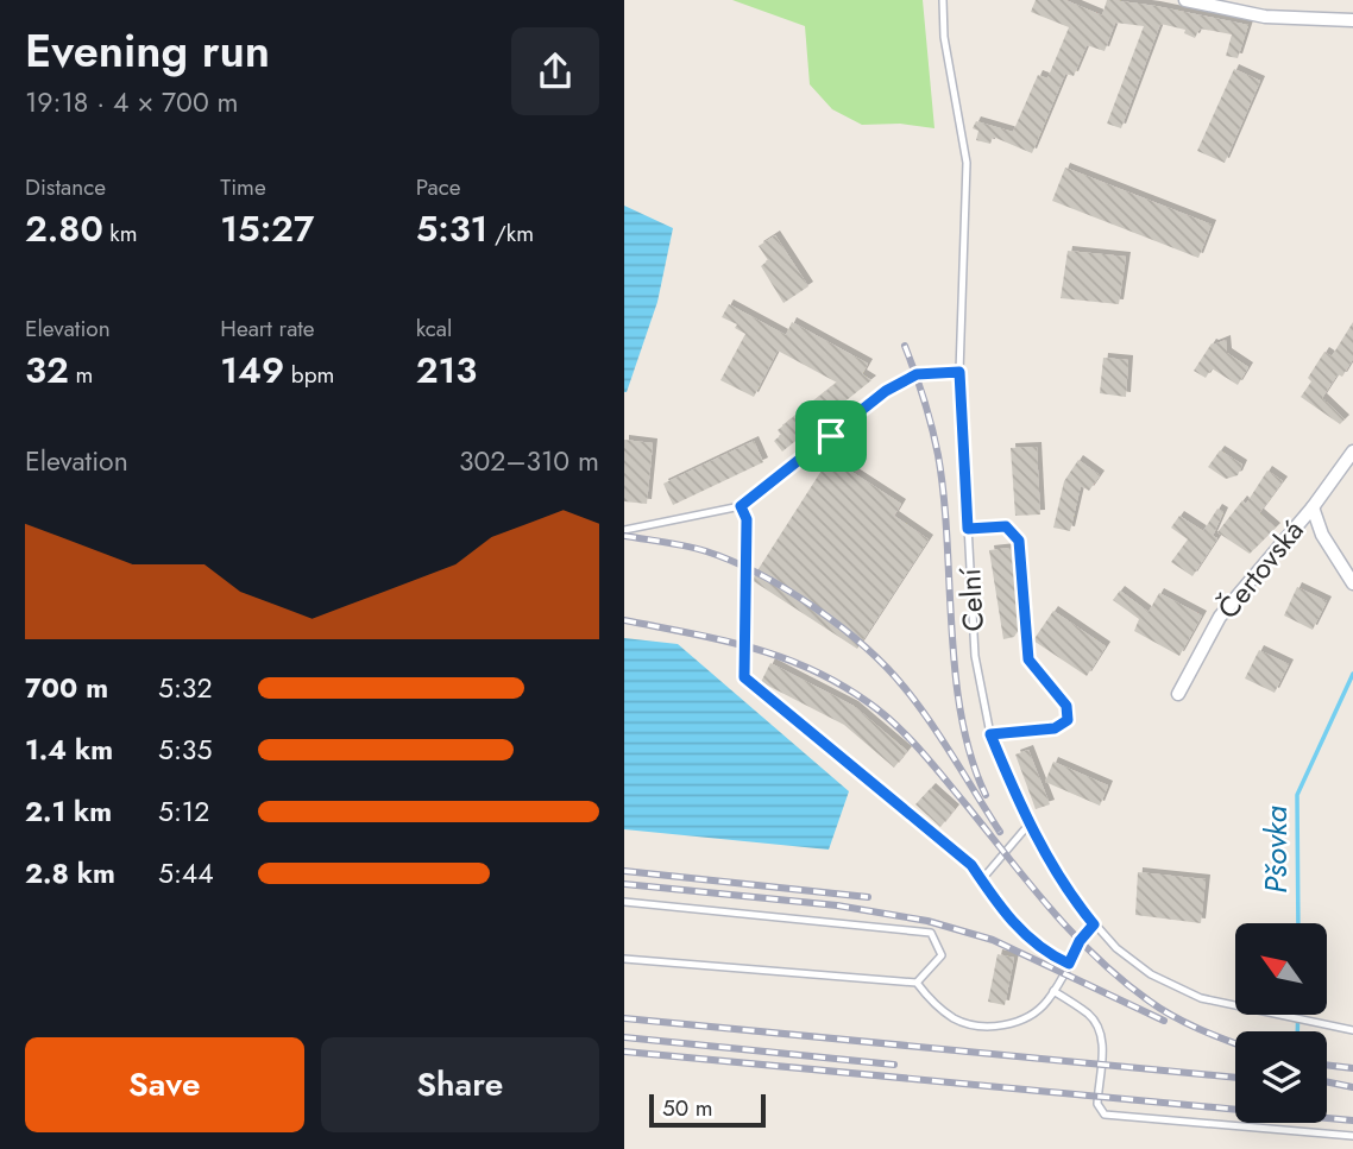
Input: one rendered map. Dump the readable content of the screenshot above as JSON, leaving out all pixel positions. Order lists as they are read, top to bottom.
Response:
{
  "streets": {
    "street": ["Čertovská"],
    "lane": ["Celní"]
  },
  "water": ["Pšovka"],
  "scale_bar": "50 m",
  "north": "top left",
  "page": {
    "heading": ["Evening run", "19:18 · 4 × 700 m"],
    "stats": [
      ["Distance", "2.80 km"],
      ["Time", "15:27"],
      ["Pace", "5:31 /km"],
      ["Elevation", "32 m"],
      ["Heart rate", "149 bpm"],
      ["kcal", "213"]
    ],
    "chart": ["Elevation", "302–310 m"],
    "list": [
      {
        "name": "700 m",
        "note": "5:32"
      },
      {
        "name": "1.4 km",
        "note": "5:35"
      },
      {
        "name": "2.1 km",
        "note": "5:12"
      },
      {
        "name": "2.8 km",
        "note": "5:44"
      }
    ],
    "buttons": ["Save", "Share"],
    "scale": "50 m"
  }
}
